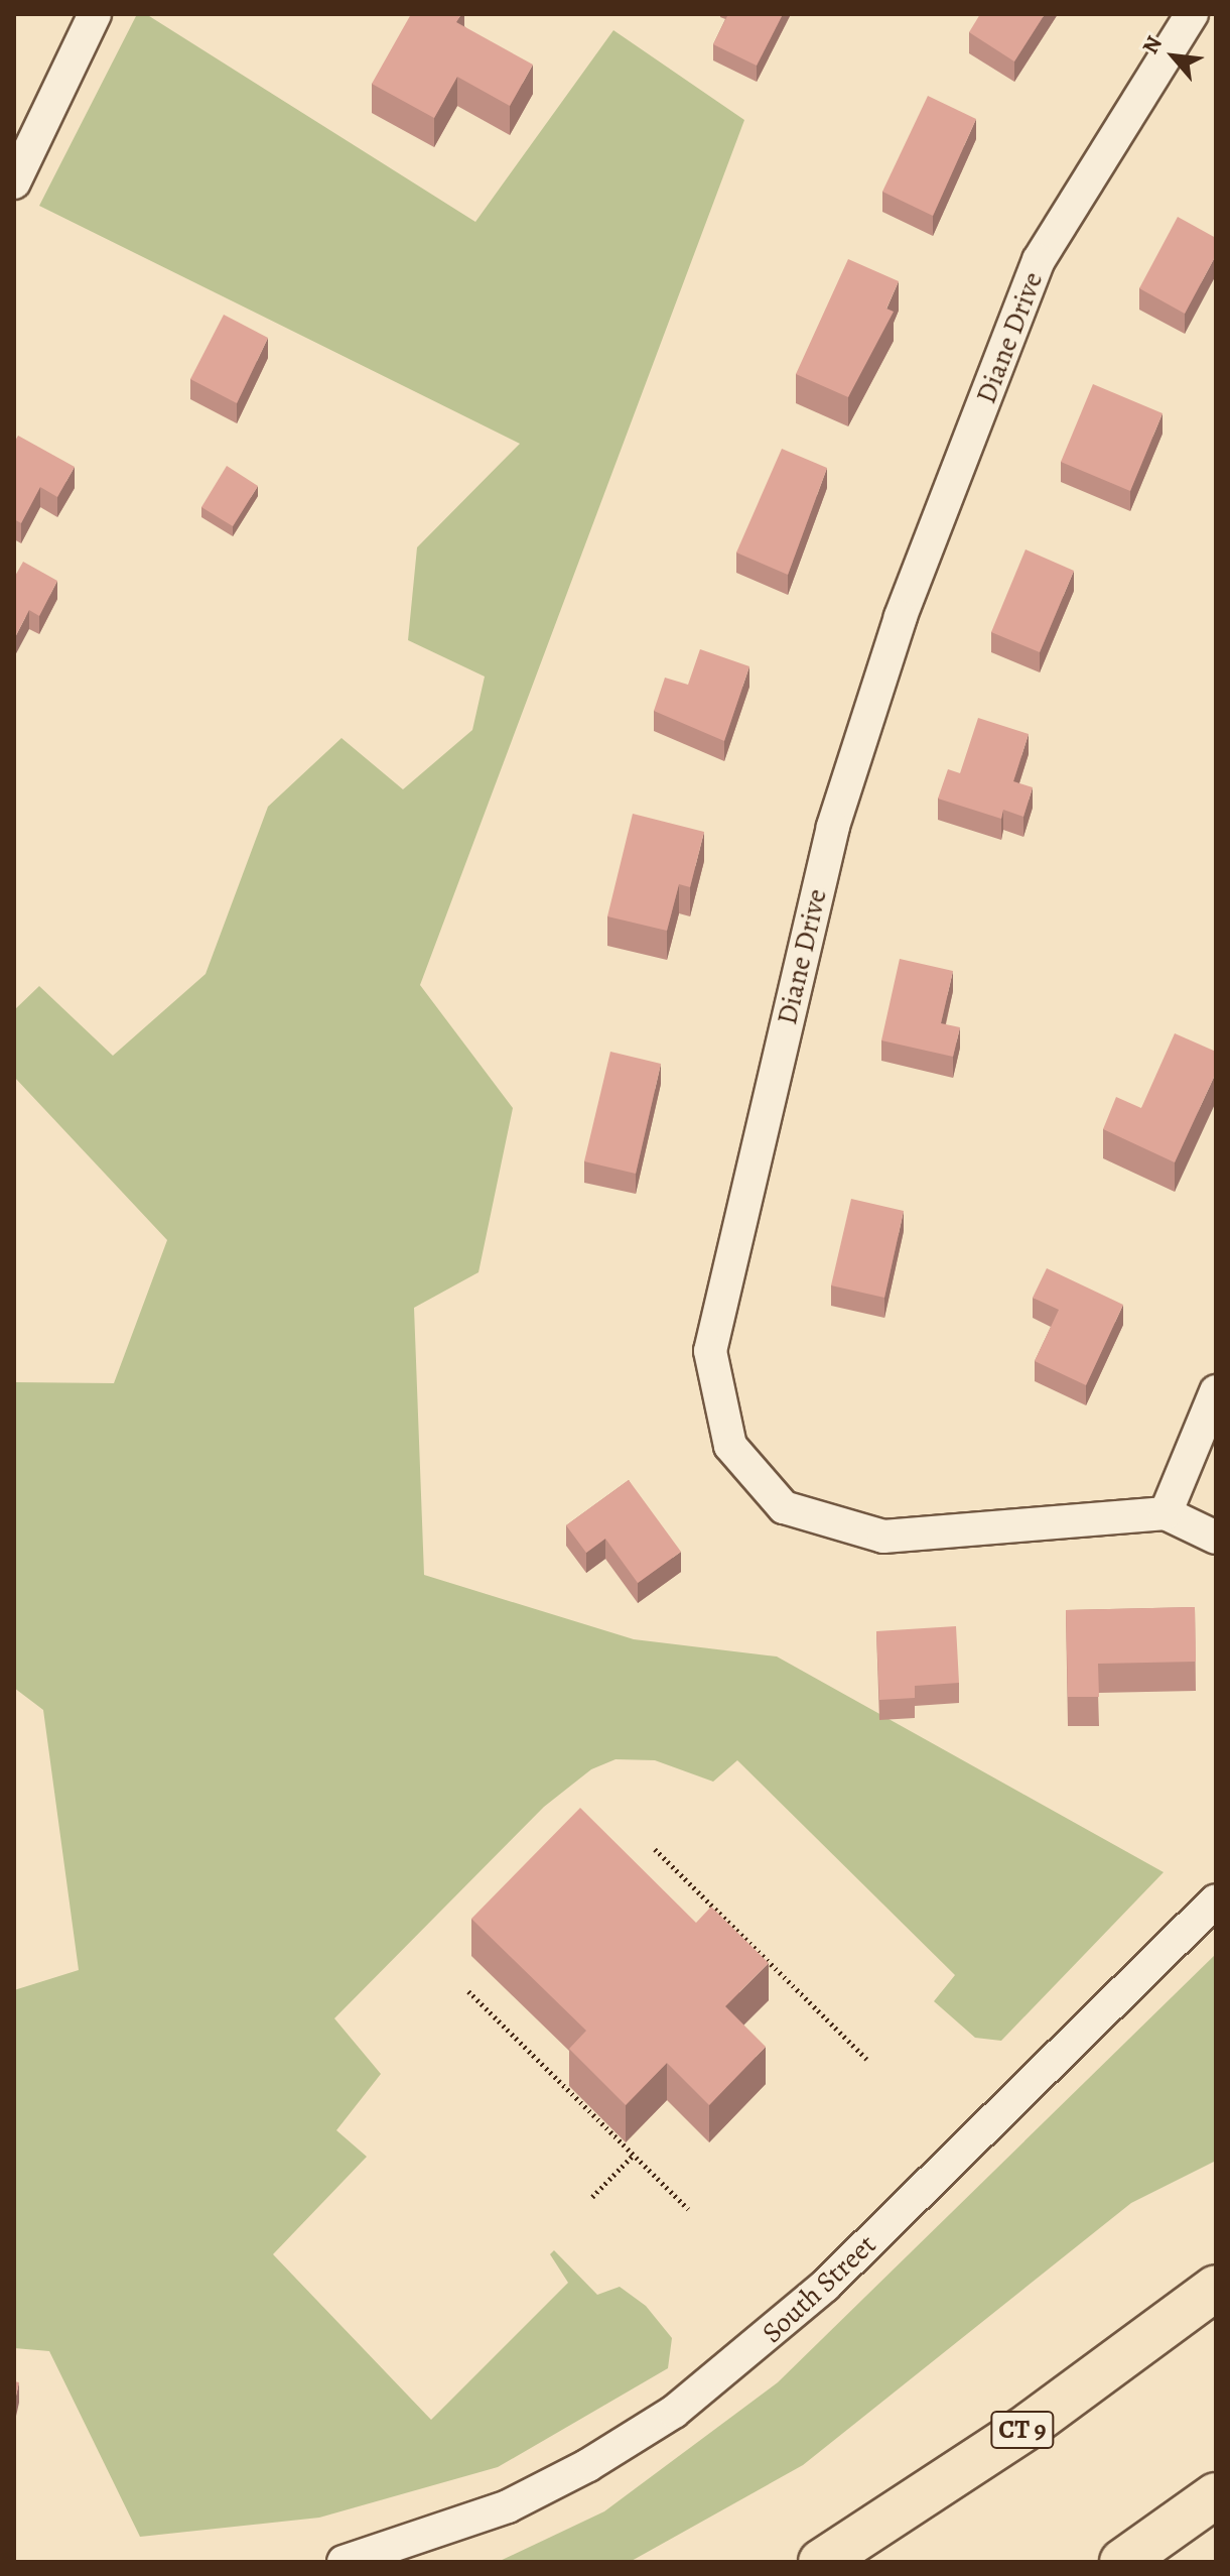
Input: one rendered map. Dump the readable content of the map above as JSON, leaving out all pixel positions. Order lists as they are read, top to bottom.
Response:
{
  "streets": {
    "highway": ["CT 9"],
    "street": ["Diane Drive", "South Street"]
  },
  "north": "top left"
}
